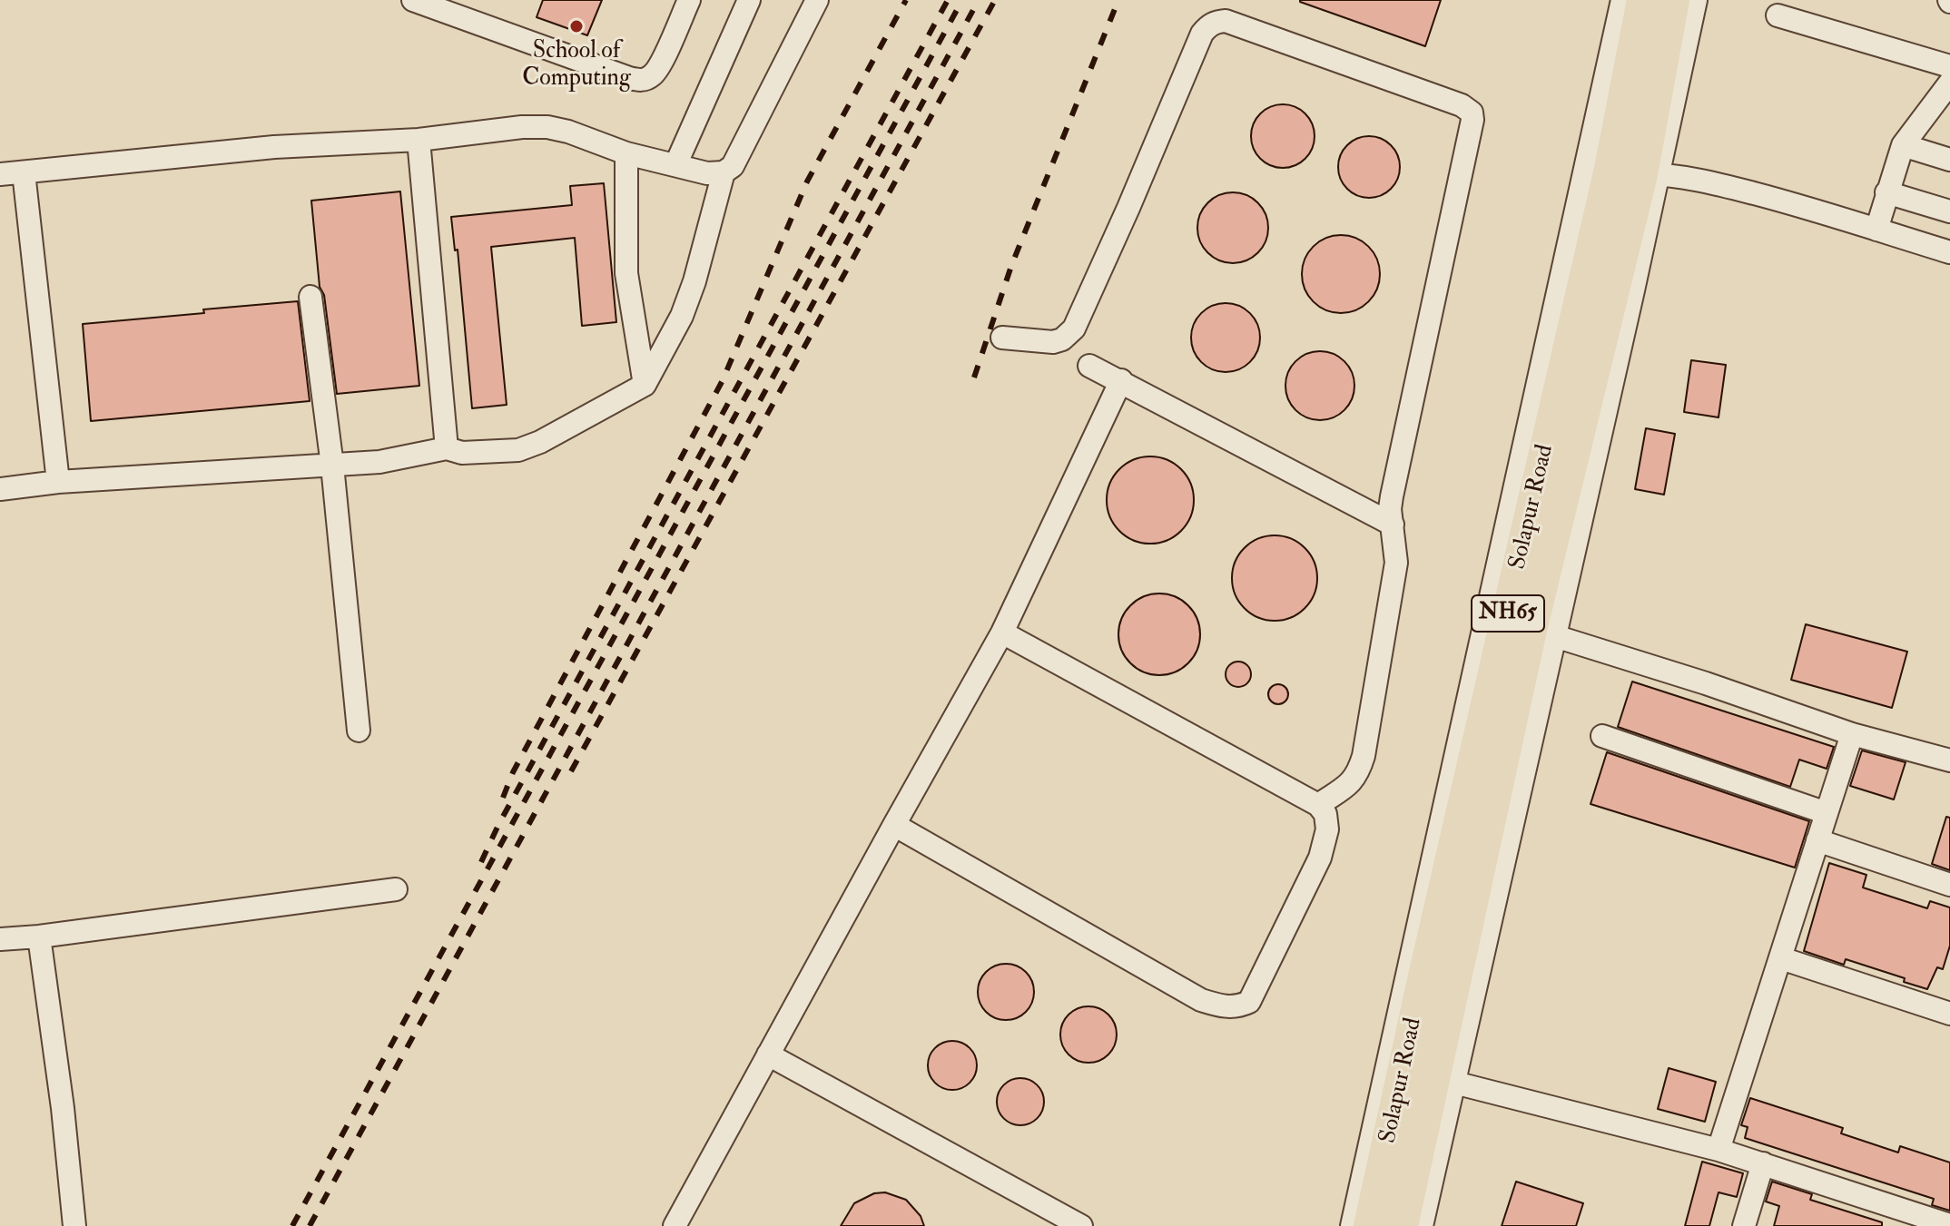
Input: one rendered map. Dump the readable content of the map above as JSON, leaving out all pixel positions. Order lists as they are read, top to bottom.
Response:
{
  "streets": {
    "highway": ["Solapur Road", "NH65"]
  },
  "places": ["School of Computing"]
}
